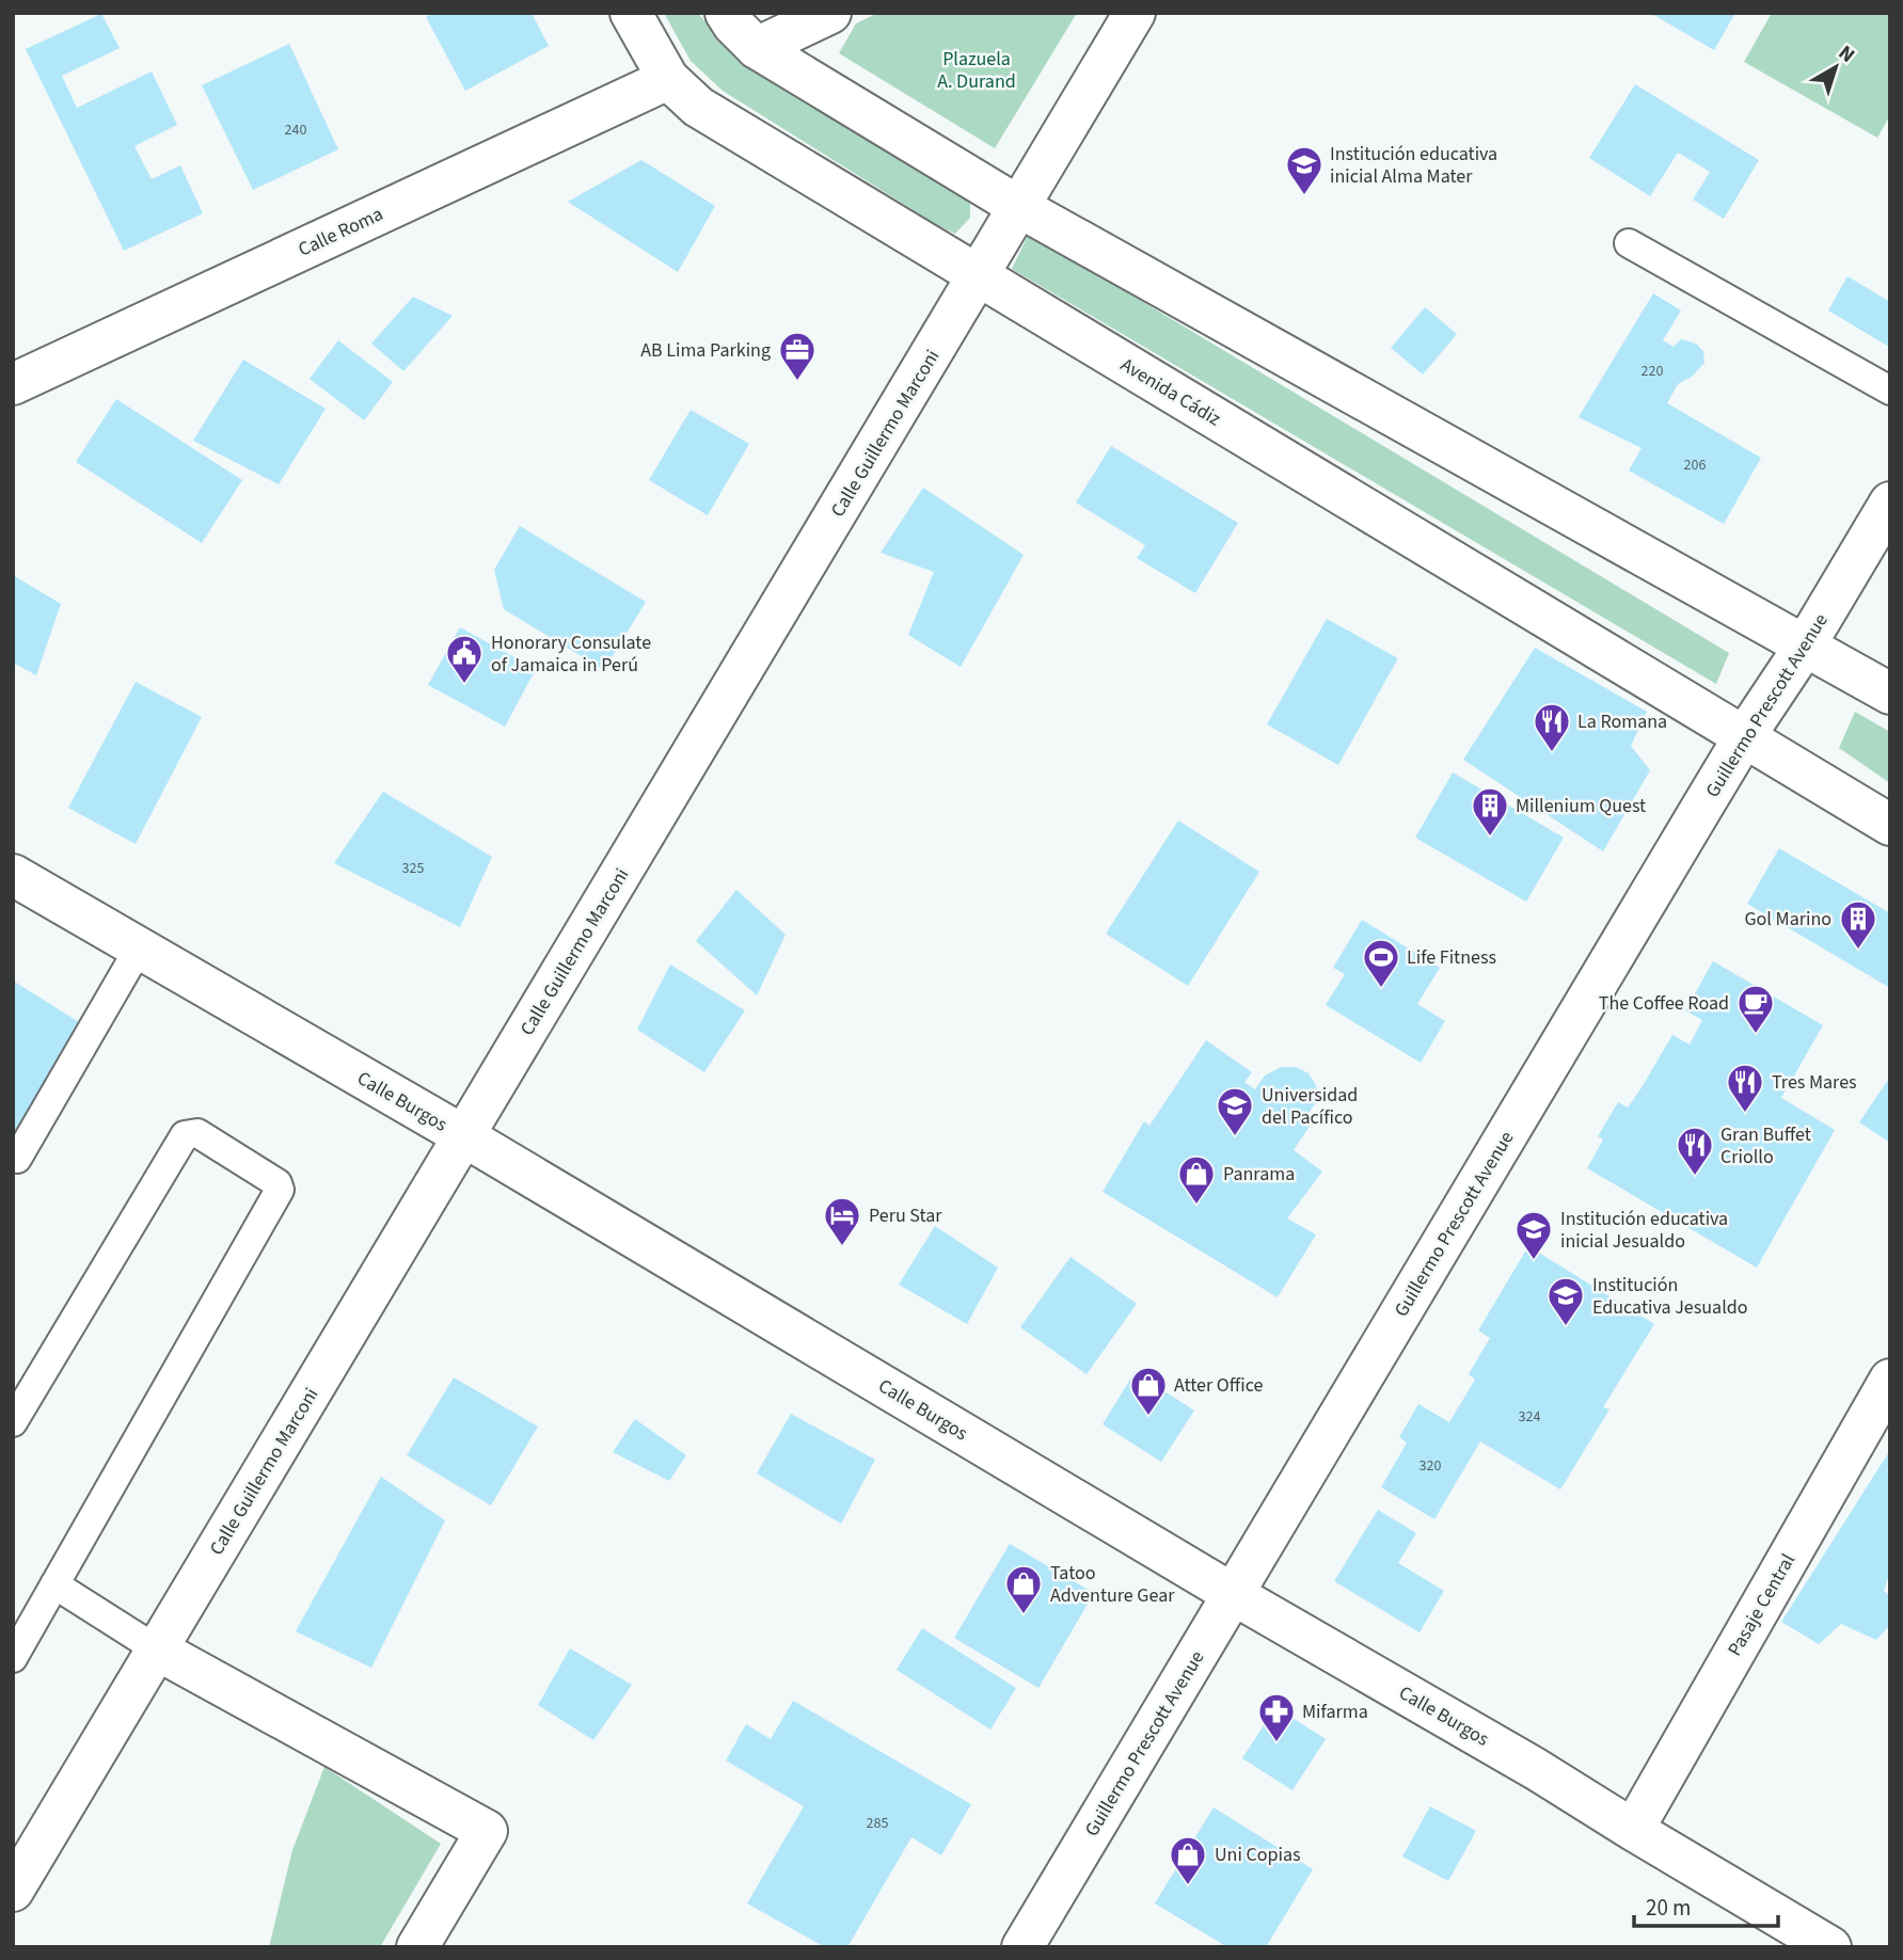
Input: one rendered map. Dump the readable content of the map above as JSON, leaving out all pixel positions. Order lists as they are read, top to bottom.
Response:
{
  "streets": {
    "street": [
      "Calle Roma",
      "Avenida Cádiz",
      "Calle Guillermo Marconi",
      "Guillermo Prescott Avenue",
      "Calle Burgos",
      "Pasaje Central"
    ]
  },
  "crossings": [
    ["Calle Roma", "Avenida Cádiz"],
    ["Avenida Cádiz", "Calle Guillermo Marconi"],
    ["Avenida Cádiz", "Guillermo Prescott Avenue"],
    ["Calle Guillermo Marconi", "Calle Burgos"],
    ["Guillermo Prescott Avenue", "Calle Burgos"],
    ["Calle Burgos", "Pasaje Central"]
  ],
  "parks": ["Plazuela A. Durand"],
  "places": {
    "school or university": [
      "Institución educativa inicial Alma Mater",
      "Universidad del Pacífico",
      "Institución educativa inicial Jesualdo",
      "Institución Educativa Jesualdo"
    ],
    "office": ["AB Lima Parking"],
    "public building": ["Honorary Consulate of Jamaica in Perú"],
    "restaurant": ["La Romana", "Tres Mares", "Gran Buffet Criollo"],
    "building": ["Millenium Quest", "Gol Marino"],
    "sports": ["Life Fitness"],
    "cafe": ["The Coffee Road"],
    "shop": [
      "Panrama",
      "Atter Office",
      "Tatoo Adventure Gear",
      "Uni Copias"
    ],
    "hotel": ["Peru Star"],
    "pharmacy": ["Mifarma"]
  },
  "house_numbers": [
    "240",
    "220",
    "206",
    "325",
    "324",
    "320",
    "285"
  ],
  "scale_bar": "20 m",
  "north": "top right"
}
